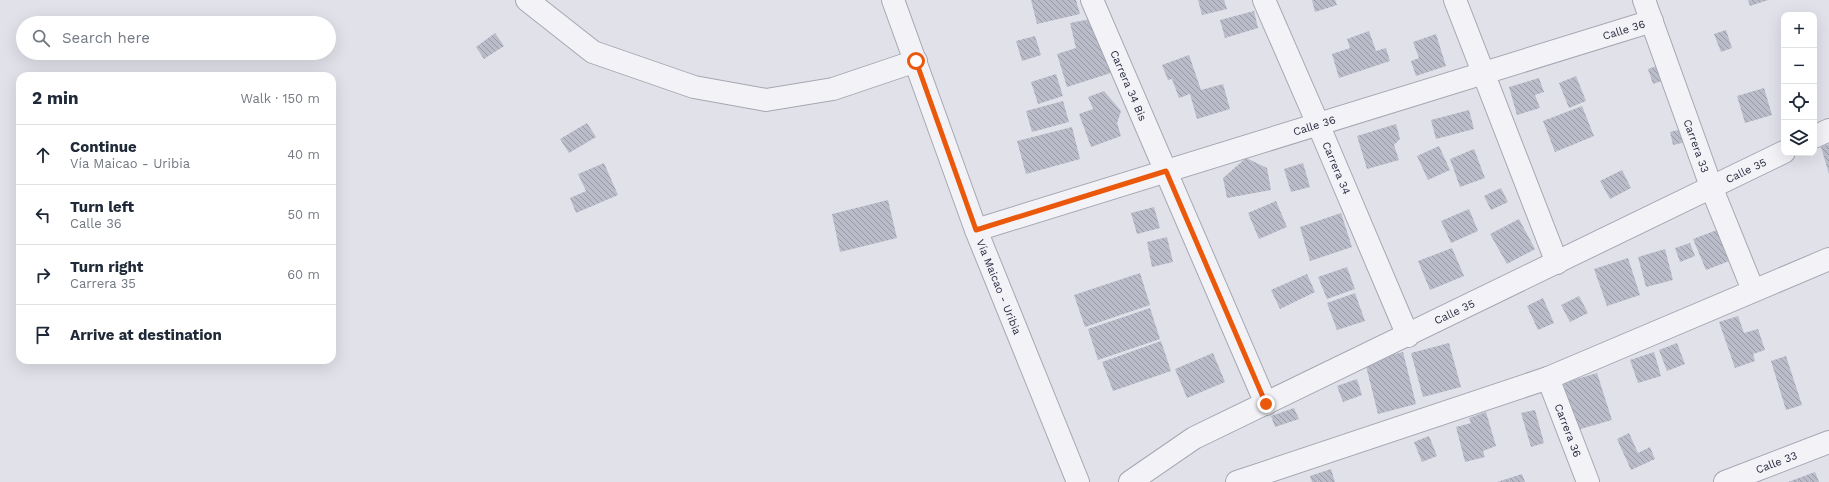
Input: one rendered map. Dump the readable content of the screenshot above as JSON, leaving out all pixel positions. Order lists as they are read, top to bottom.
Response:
{
  "streets": {
    "street": [
      "Calle 36",
      "Carrera 34 Bis",
      "Carrera 33",
      "Carrera 34",
      "Calle 35",
      "Vía Maicao - Uribia",
      "Carrera 36",
      "Calle 33"
    ]
  },
  "crossings": [
    ["Calle 36", "Carrera 34 Bis"],
    ["Calle 36", "Carrera 33"],
    ["Calle 36", "Carrera 34"],
    ["Calle 36", "Vía Maicao - Uribia"],
    ["Carrera 34 Bis", "Calle 35"],
    ["Carrera 33", "Calle 35"],
    ["Carrera 34", "Calle 35"]
  ],
  "page": {
    "map_buttons": ["+", "−"],
    "search": "Search here",
    "heading": ["2 min", "Walk · 150 m"],
    "list": [
      ["Continue", "Vía Maicao - Uribia", "40 m"],
      ["Turn left", "Calle 36", "50 m"],
      ["Turn right", "Carrera 35", "60 m"],
      "Arrive at destination"
    ]
  }
}
